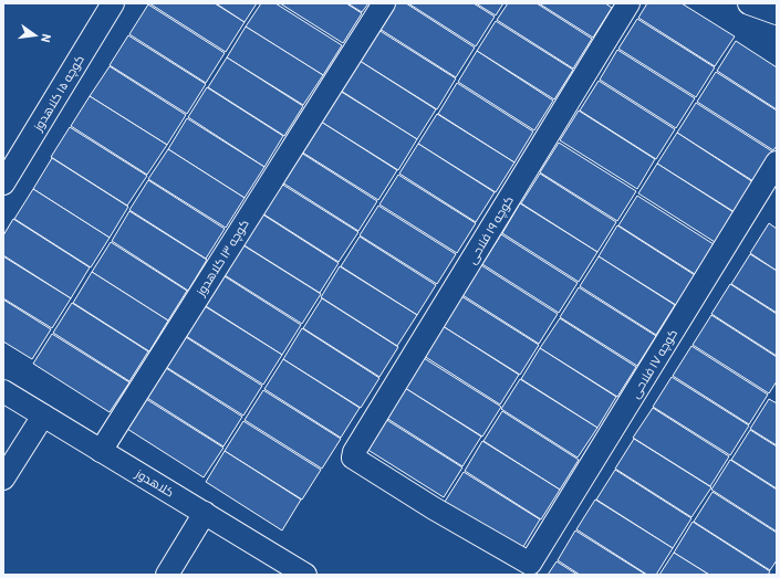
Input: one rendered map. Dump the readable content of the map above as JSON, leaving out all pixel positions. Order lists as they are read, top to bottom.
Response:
{
  "streets": {
    "street": [
      "کوچه ۱۵ کلاهدوز",
      "کوچه ۱۹ فلاحی",
      "کوچه ۱۳ کلاهدوز",
      "کوچه ۱۷ فلاحی",
      "کلاهدوز"
    ]
  },
  "crossings": [
    ["کوچه ۱۹ فلاحی", "کوچه ۱۷ فلاحی"],
    ["کوچه ۱۳ کلاهدوز", "کلاهدوز"]
  ],
  "north": "right"
}
